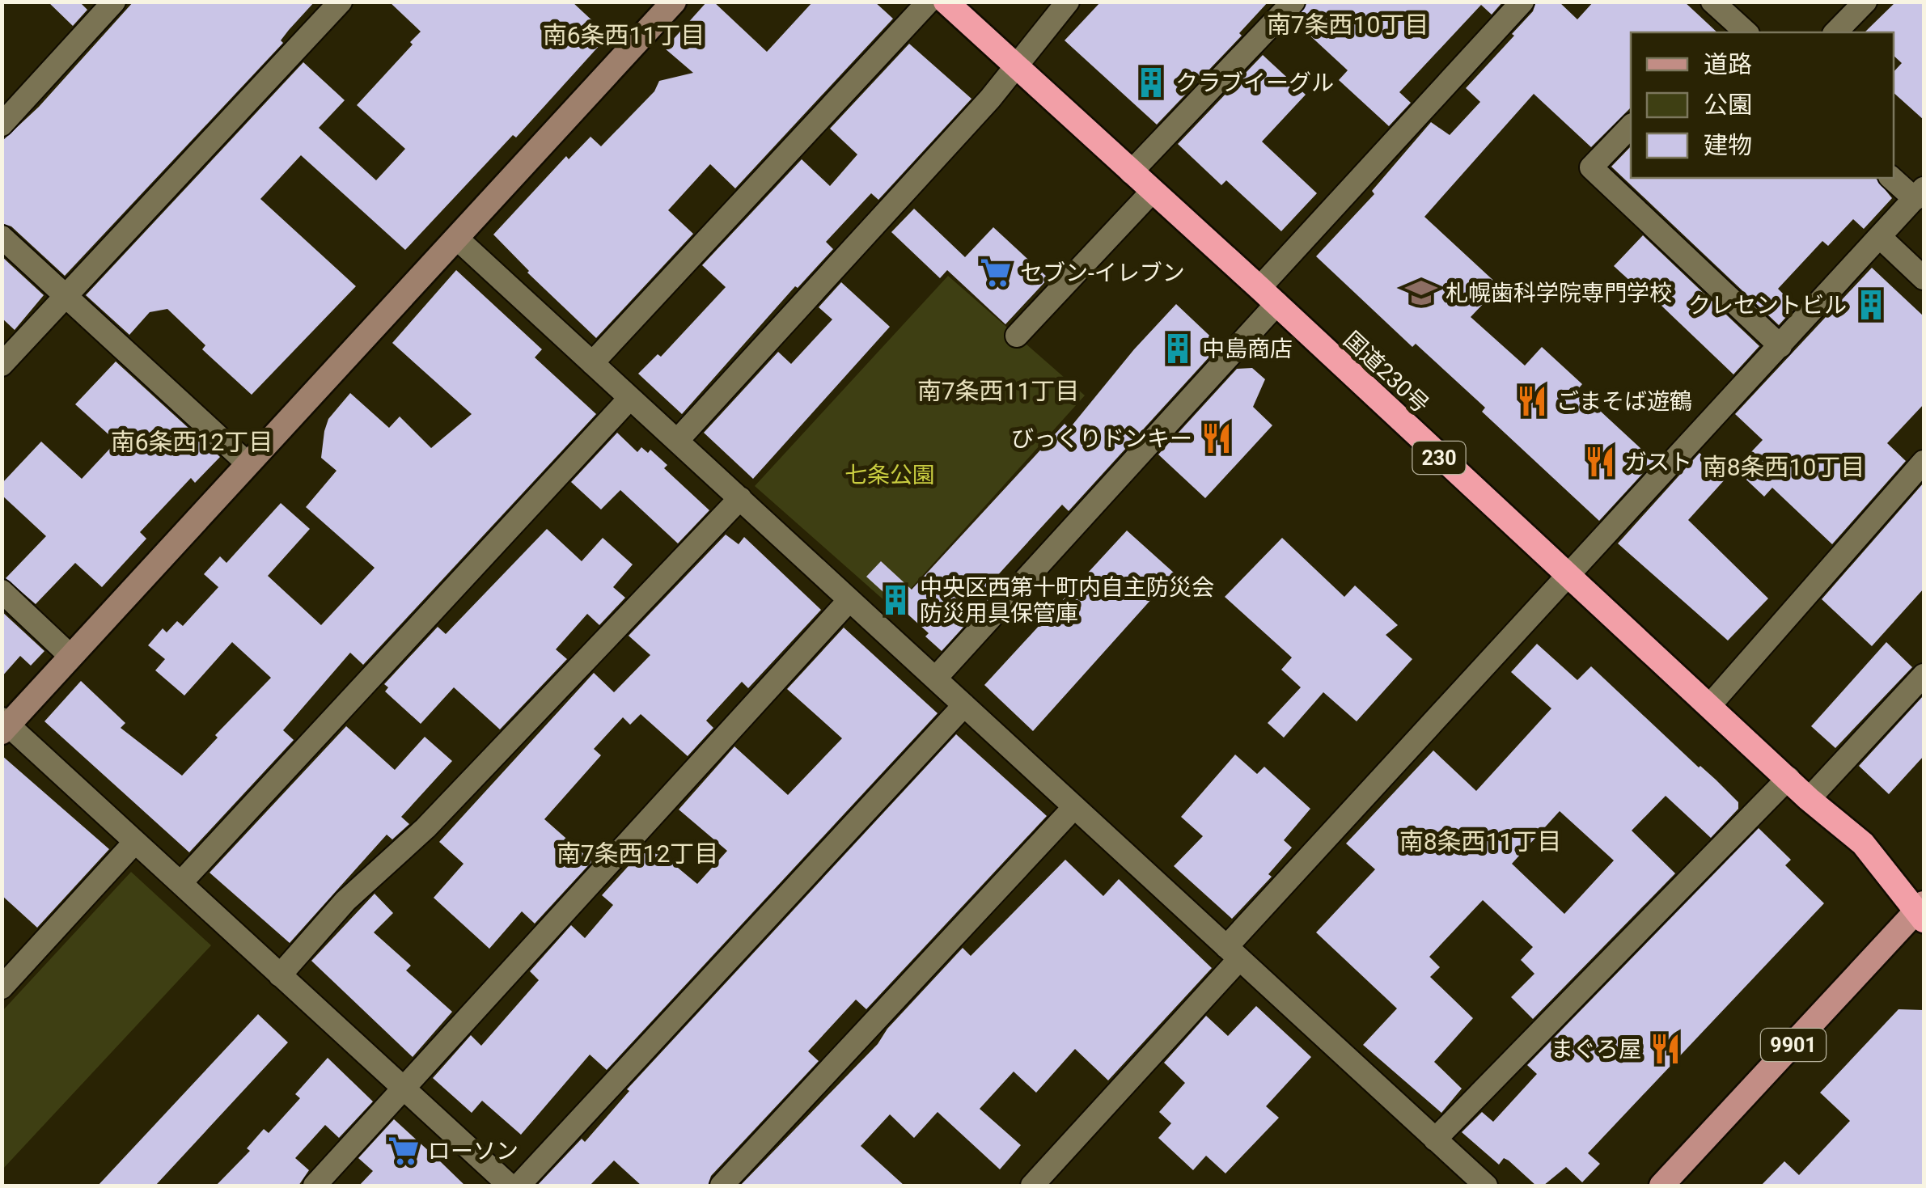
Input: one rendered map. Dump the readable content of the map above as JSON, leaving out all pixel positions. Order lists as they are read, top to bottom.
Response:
{
  "streets": {
    "highway": ["国道230号", "230"],
    "main road": ["9901"]
  },
  "crossings": [
    ["国道230号", "9901"]
  ],
  "districts": [
    "南7条西10丁目",
    "南6条西11丁目",
    "南7条西11丁目",
    "南6条西12丁目",
    "南8条西10丁目",
    "南8条西11丁目",
    "南7条西12丁目"
  ],
  "parks": ["七条公園"],
  "places": {
    "building": [
      "クラブイーグル",
      "クレセントビル",
      "中島商店",
      "中央区西第十町内自主防災会 防災用具保管庫"
    ],
    "supermarket": ["セブン-イレブン", "ローソン"],
    "school or university": ["札幌歯科学院専門学校"],
    "restaurant": [
      "ごまそば遊鶴",
      "びっくりドンキー",
      "ガスト",
      "まぐろ屋"
    ]
  },
  "legend": ["道路", "公園", "建物"]
}
